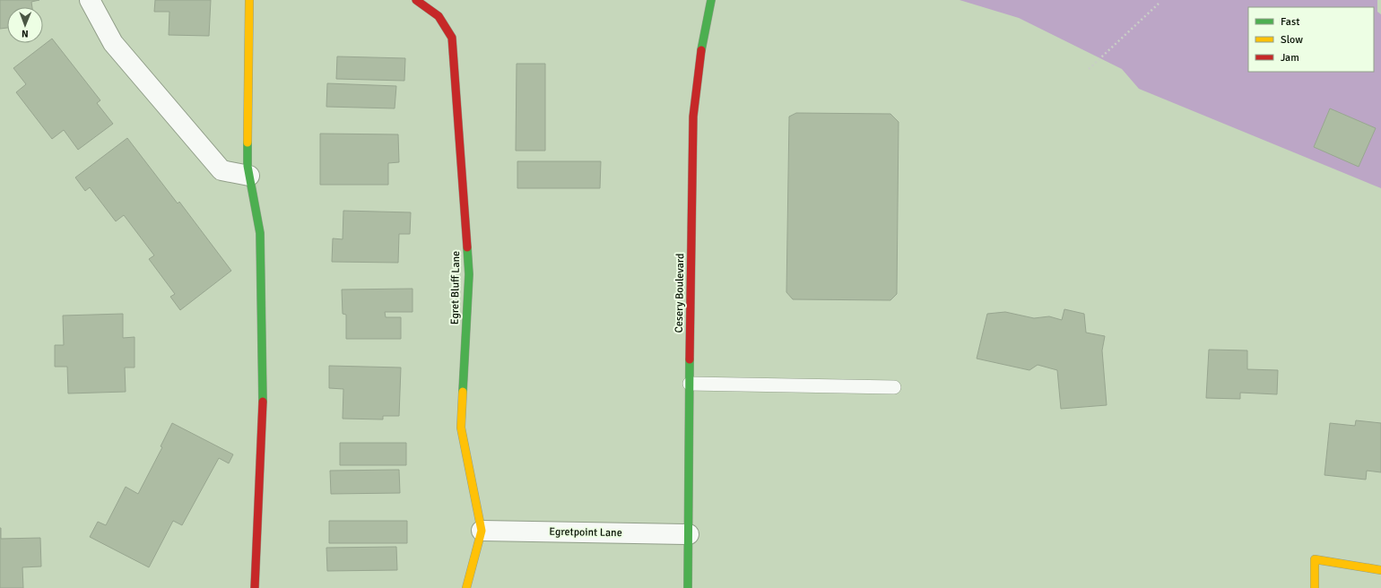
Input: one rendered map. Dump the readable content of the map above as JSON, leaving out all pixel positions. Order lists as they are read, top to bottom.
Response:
{
  "streets": {
    "street": ["Egret Bluff Lane", "Cesery Boulevard", "Egretpoint Lane"]
  },
  "crossings": [
    ["Egret Bluff Lane", "Egretpoint Lane"],
    ["Cesery Boulevard", "Egretpoint Lane"]
  ],
  "legend": ["Fast", "Slow", "Jam"],
  "north": "bottom"
}
